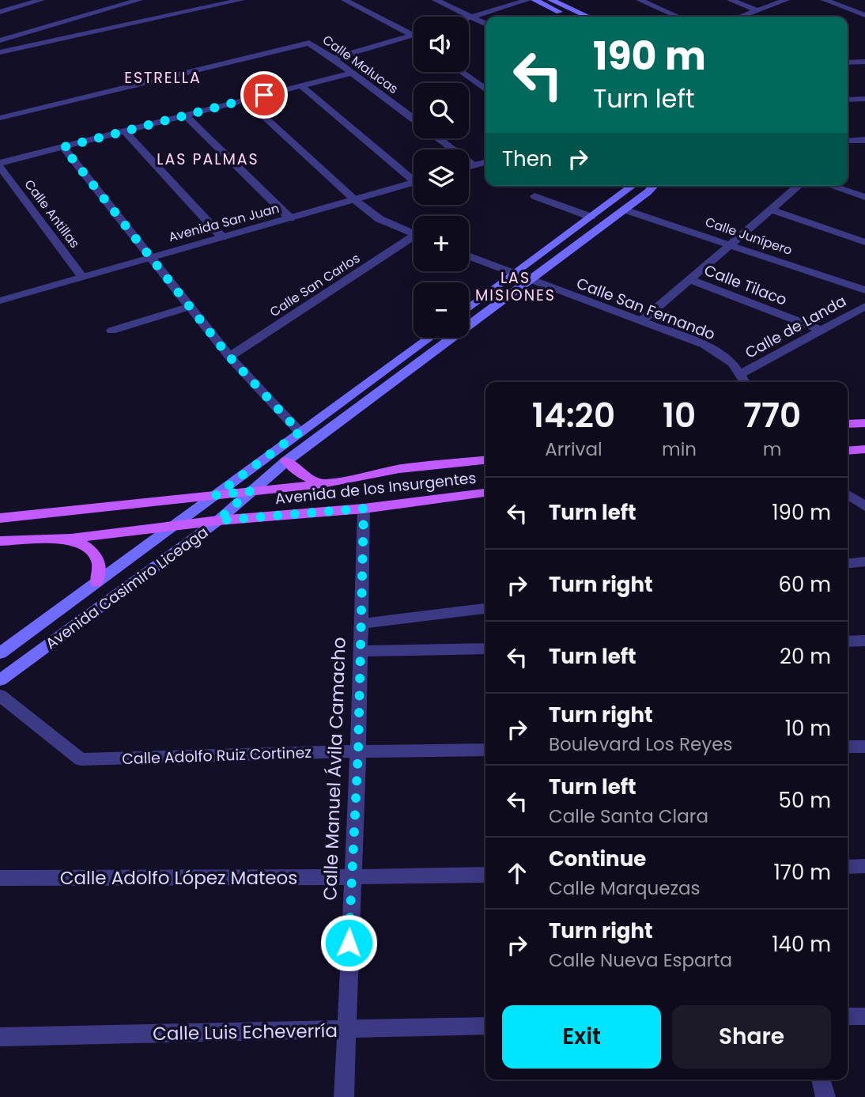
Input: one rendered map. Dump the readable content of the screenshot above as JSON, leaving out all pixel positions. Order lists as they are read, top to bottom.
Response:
{
  "streets": {
    "main road": ["Avenida de los Insurgentes", "Avenida Casimiro Liceaga"],
    "street": [
      "Calle Malucas",
      "Calle Antillas",
      "Avenida San Juan",
      "Calle Junípero",
      "Calle San Carlos",
      "Calle Tilaco",
      "Calle San Fernando",
      "Calle de Landa",
      "Calle Adolfo Ruiz Cortinez",
      "Calle Manuel Ávila Camacho",
      "Calle Adolfo López Mateos",
      "Calle Luis Echeverría"
    ]
  },
  "crossings": [
    ["Calle Antillas", "Avenida San Juan"],
    ["Calle Junípero", "Avenida Casimiro Liceaga"],
    ["Calle Tilaco", "Calle de Landa"],
    ["Calle San Fernando", "Calle de Landa"],
    ["Calle San Fernando", "Avenida Casimiro Liceaga"],
    ["Avenida de los Insurgentes", "Avenida Casimiro Liceaga"],
    ["Avenida de los Insurgentes", "Calle Manuel Ávila Camacho"],
    ["Calle Adolfo Ruiz Cortinez", "Calle Manuel Ávila Camacho"],
    ["Calle Manuel Ávila Camacho", "Calle Adolfo López Mateos"],
    ["Calle Manuel Ávila Camacho", "Calle Luis Echeverría"]
  ],
  "districts": ["ESTRELLA", "LAS PALMAS", "LAS MISIONES"],
  "page": {
    "map_buttons": ["+", "−"],
    "turn": ["190 m", "Turn left"],
    "then": "Then",
    "eta": [
      "14:20",
      "Arrival",
      "10",
      "min",
      "770",
      "m"
    ],
    "list": [
      {
        "name": "Turn left",
        "value": "190 m"
      },
      {
        "name": "Turn right",
        "value": "60 m"
      },
      {
        "name": "Turn left",
        "value": "20 m"
      },
      {
        "name": "Turn right",
        "note": "Boulevard Los Reyes",
        "value": "10 m"
      },
      {
        "name": "Turn left",
        "note": "Calle Santa Clara",
        "value": "50 m"
      },
      {
        "name": "Continue",
        "note": "Calle Marquezas",
        "value": "170 m"
      },
      {
        "name": "Turn right",
        "note": "Calle Nueva Esparta",
        "value": "140 m"
      }
    ],
    "buttons": ["Exit", "Share"]
  }
}
